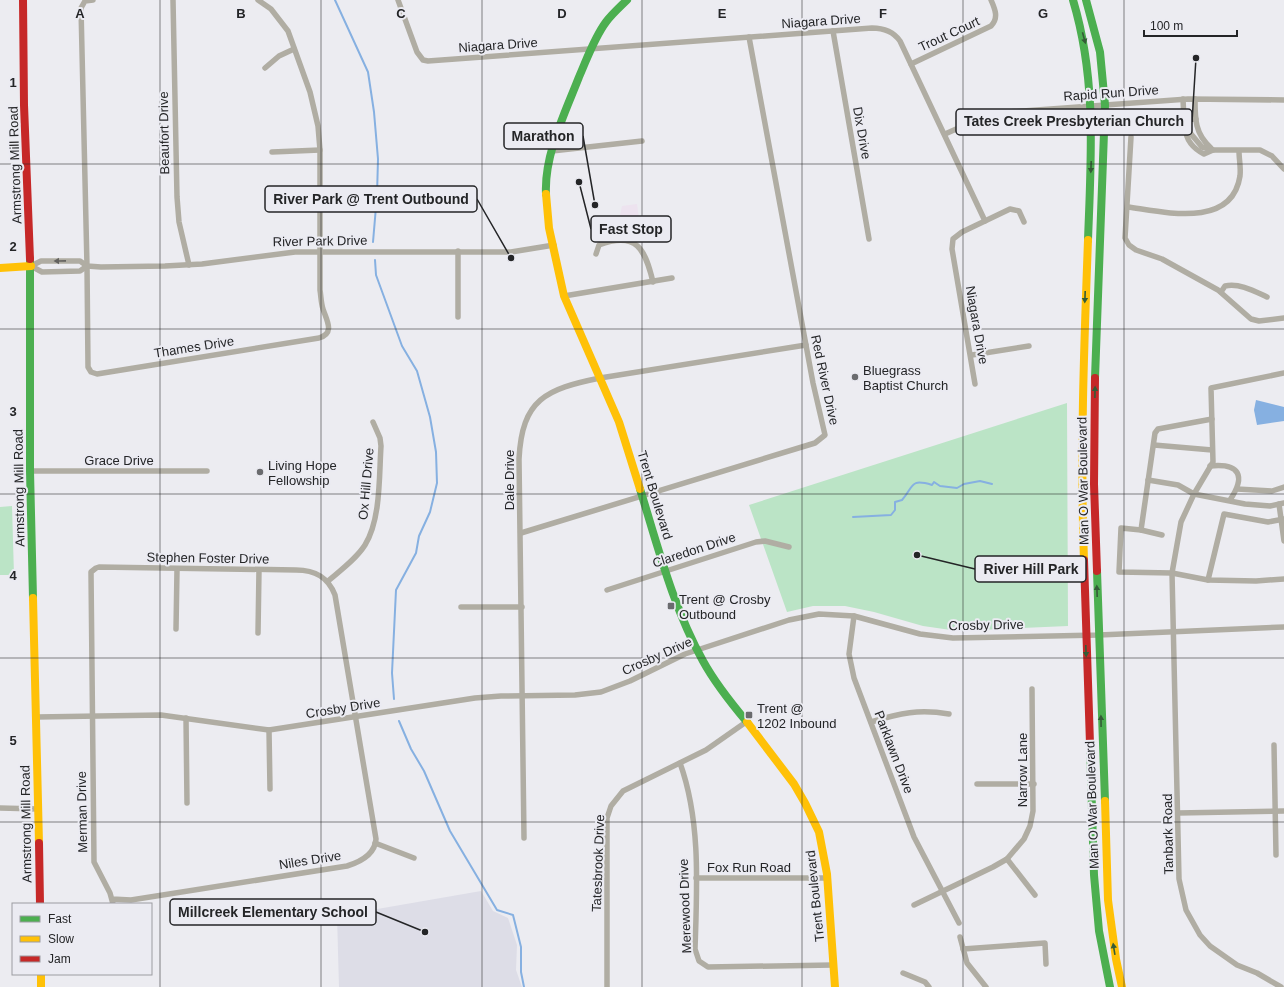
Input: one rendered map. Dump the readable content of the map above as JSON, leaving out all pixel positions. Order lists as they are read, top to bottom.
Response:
{
  "streets": {
    "main road": [
      "Armstrong Mill Road",
      "River Park Drive",
      "Man O War Boulevard",
      "Trent Boulevard"
    ],
    "street": [
      "Niagara Drive",
      "Trout Court",
      "Rapid Run Drive",
      "Beaufort Drive",
      "Dix Drive",
      "Thames Drive",
      "Red River Drive",
      "Grace Drive",
      "Dale Drive",
      "Ox Hill Drive",
      "Claredon Drive",
      "Stephen Foster Drive",
      "Crosby Drive",
      "Parklawn Drive",
      "Narrow Lane",
      "Merman Drive",
      "Tanbark Road",
      "Niles Drive",
      "Tatesbrook Drive",
      "Fox Run Road",
      "Merewood Drive"
    ]
  },
  "crossings": [
    ["Niagara Drive", "Trout Court"],
    ["Niagara Drive", "Rapid Run Drive"],
    ["Niagara Drive", "Dix Drive"],
    ["Niagara Drive", "Red River Drive"],
    ["Niagara Drive", "Trent Boulevard"],
    ["Rapid Run Drive", "Man O War Boulevard"],
    ["Beaufort Drive", "River Park Drive"],
    ["Armstrong Mill Road", "River Park Drive"],
    ["Armstrong Mill Road", "Grace Drive"],
    ["Armstrong Mill Road", "Crosby Drive"],
    ["River Park Drive", "Thames Drive"],
    ["River Park Drive", "Trent Boulevard"],
    ["Red River Drive", "Dale Drive"],
    ["Red River Drive", "Trent Boulevard"],
    ["Dale Drive", "Trent Boulevard"],
    ["Dale Drive", "Crosby Drive"],
    ["Man O War Boulevard", "Crosby Drive"],
    ["Ox Hill Drive", "Stephen Foster Drive"],
    ["Trent Boulevard", "Claredon Drive"],
    ["Trent Boulevard", "Crosby Drive"],
    ["Trent Boulevard", "Tatesbrook Drive"],
    ["Trent Boulevard", "Fox Run Road"],
    ["Trent Boulevard", "Merewood Drive"],
    ["Stephen Foster Drive", "Crosby Drive"],
    ["Stephen Foster Drive", "Merman Drive"],
    ["Crosby Drive", "Parklawn Drive"],
    ["Crosby Drive", "Merman Drive"],
    ["Crosby Drive", "Tanbark Road"],
    ["Parklawn Drive", "Narrow Lane"],
    ["Merman Drive", "Niles Drive"],
    ["Tatesbrook Drive", "Merewood Drive"],
    ["Fox Run Road", "Merewood Drive"]
  ],
  "places": {
    "other": [
      "Tates Creek Presbyterian Church",
      "Fast Stop",
      "Marathon",
      "River Park @ Trent Outbound",
      "Bluegrass Baptist Church",
      "Living Hope Fellowship",
      "River Hill Park",
      "Millcreek Elementary School"
    ],
    "transit": ["Trent @ Crosby Outbound", "Trent @ 1202 Inbound"]
  },
  "legend": ["Fast", "Slow", "Jam"],
  "scale_bar": "100 m",
  "grid": {
    "columns": [
      "A",
      "B",
      "C",
      "D",
      "E",
      "F",
      "G"
    ],
    "rows": [
      "1",
      "2",
      "3",
      "4",
      "5"
    ]
  }
}
